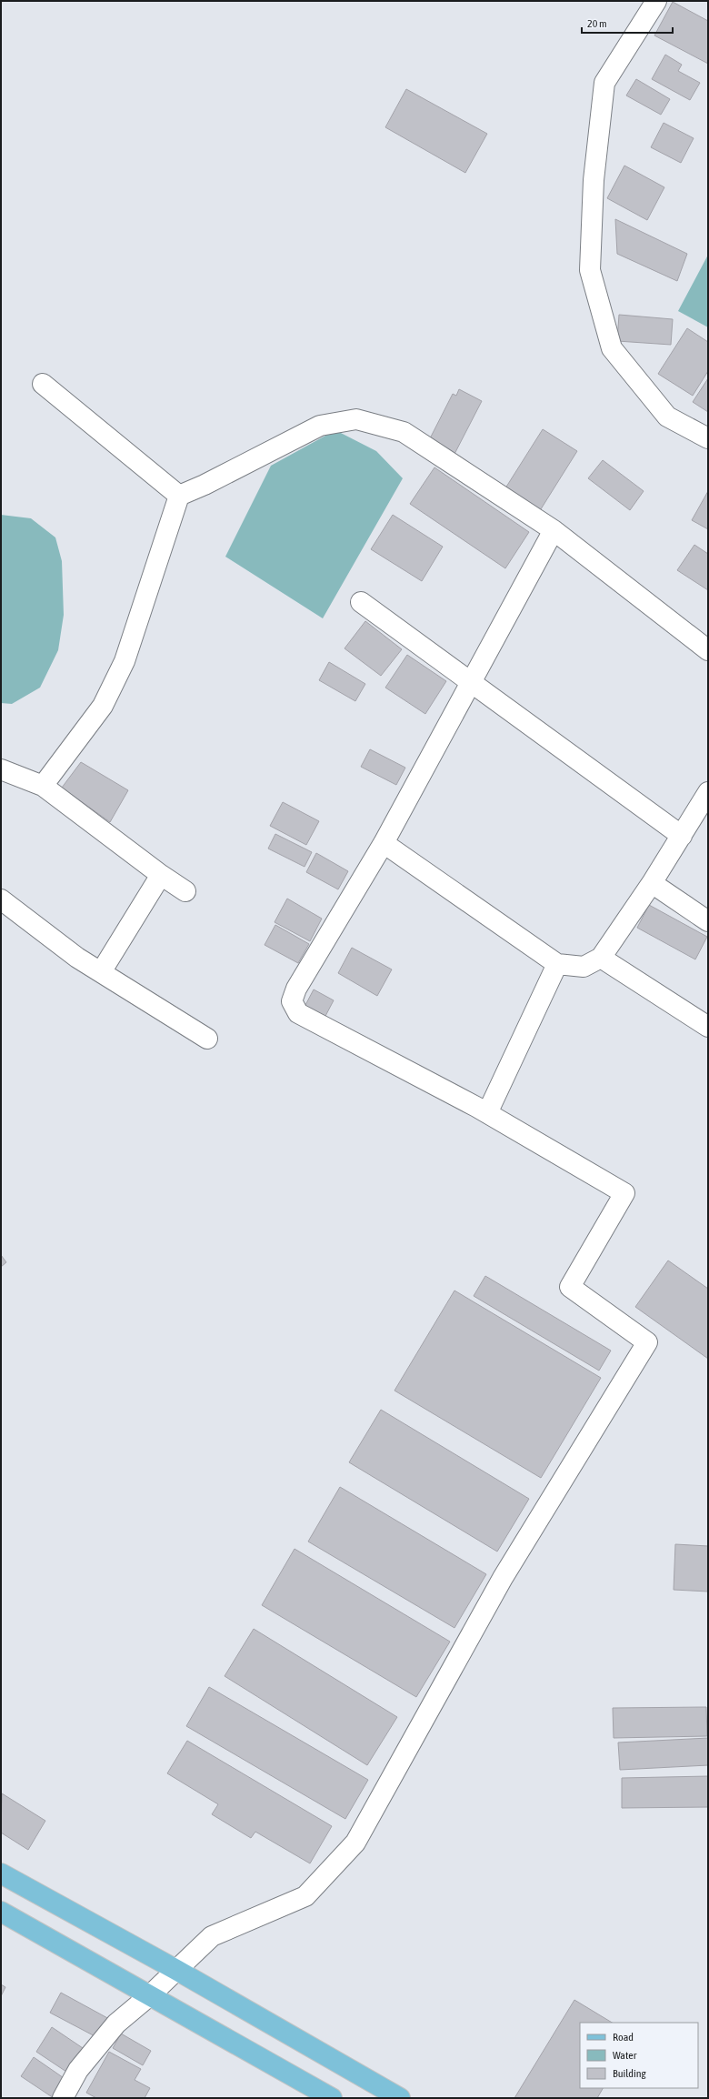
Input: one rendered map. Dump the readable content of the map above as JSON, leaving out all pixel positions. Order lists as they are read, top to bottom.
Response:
{
  "legend": ["Road", "Water", "Building"],
  "scale_bar": "20 m"
}
